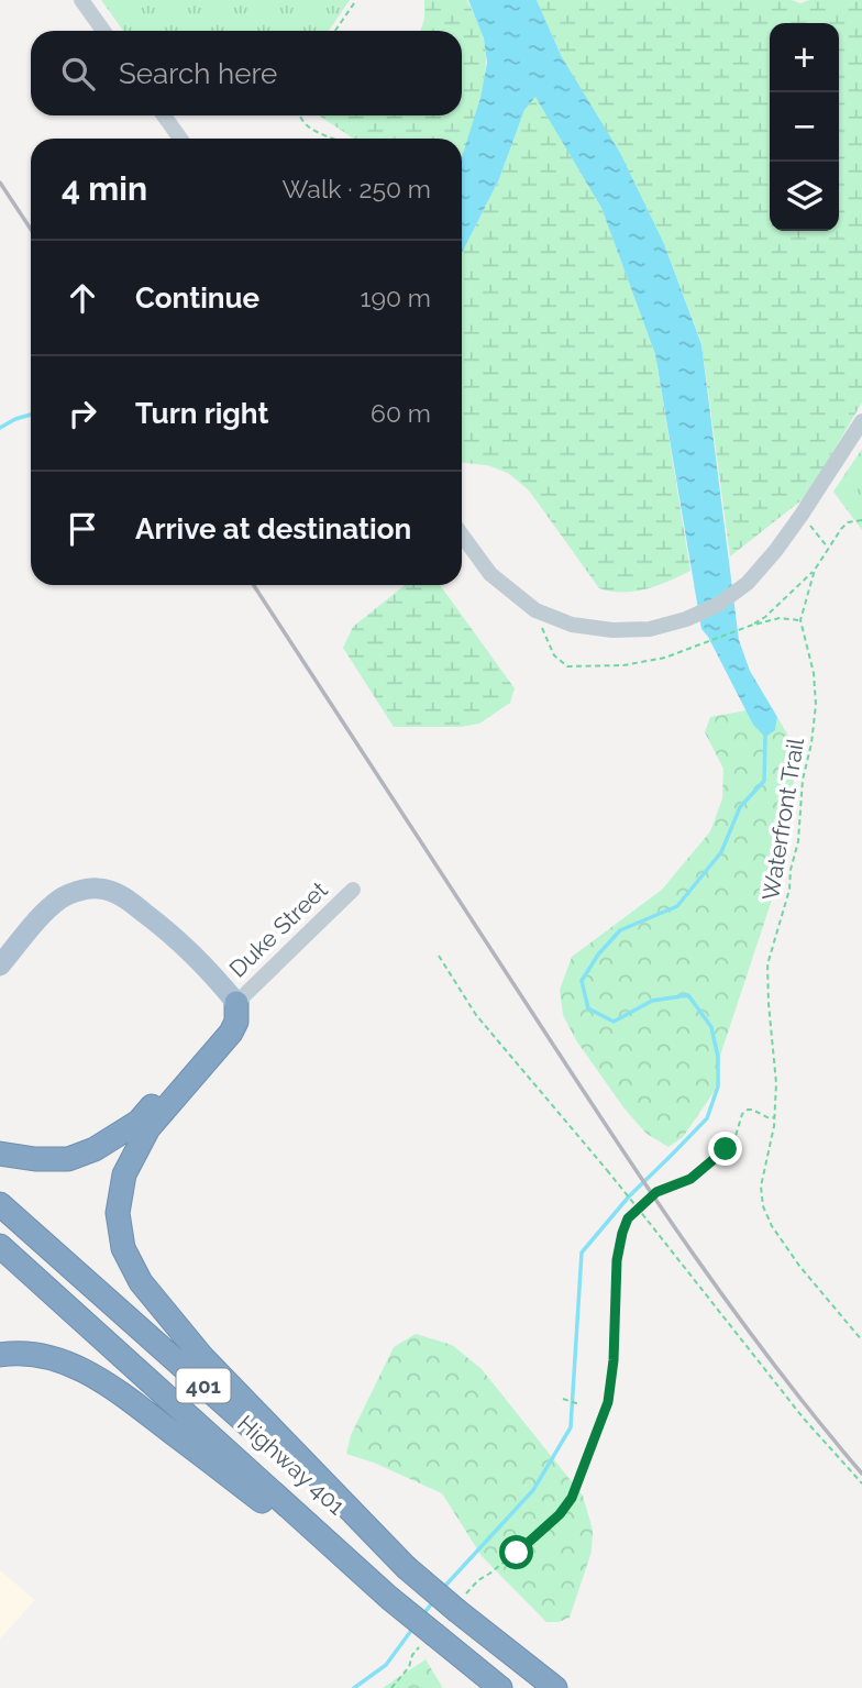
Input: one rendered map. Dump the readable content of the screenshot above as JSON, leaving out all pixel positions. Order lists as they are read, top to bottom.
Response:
{
  "streets": {
    "highway": ["401", "Highway 401"],
    "street": ["Duke Street"],
    "path": ["Waterfront Trail"]
  },
  "page": {
    "map_buttons": ["+", "−"],
    "search": "Search here",
    "heading": ["4 min", "Walk · 250 m"],
    "list": [
      ["Continue", "190 m"],
      ["Turn right", "60 m"],
      "Arrive at destination"
    ]
  }
}
